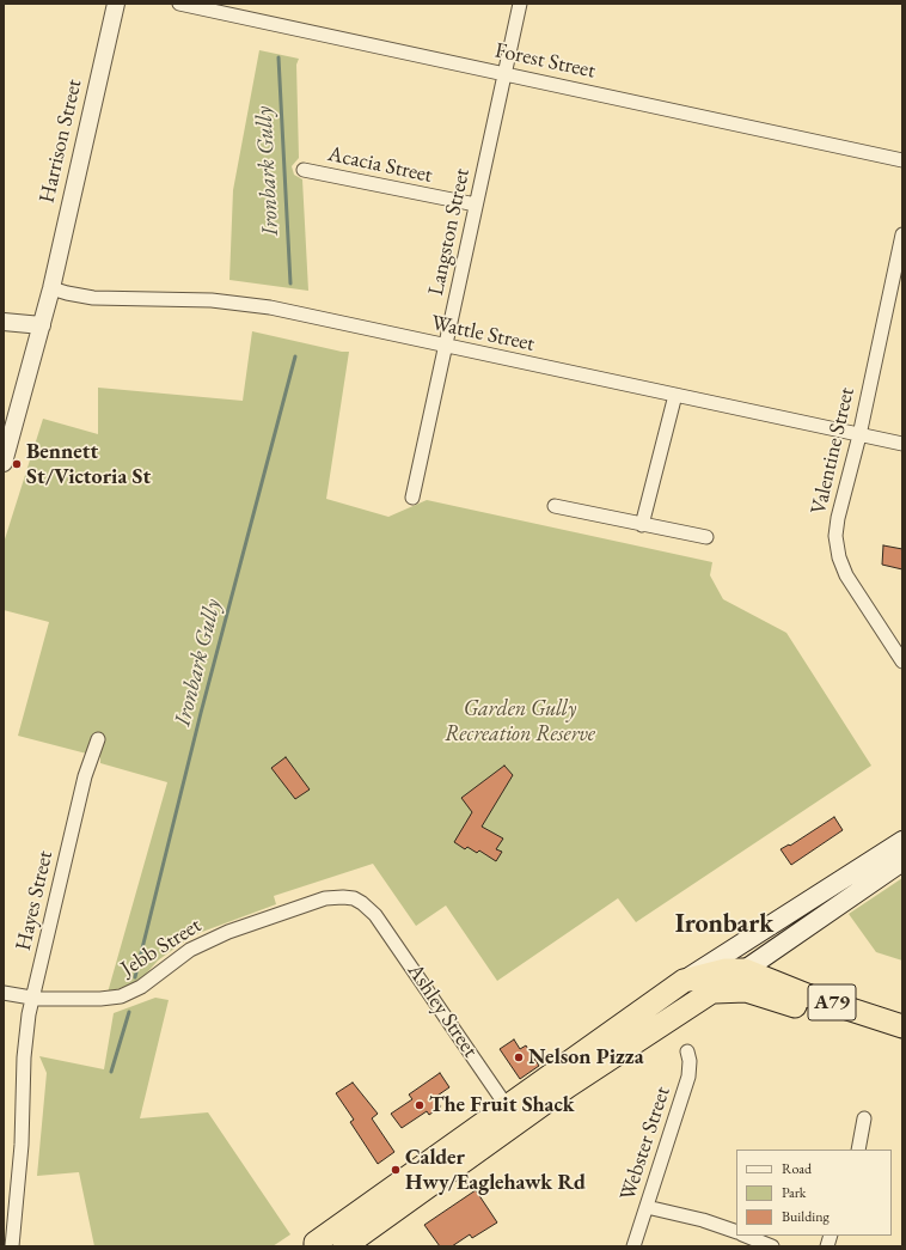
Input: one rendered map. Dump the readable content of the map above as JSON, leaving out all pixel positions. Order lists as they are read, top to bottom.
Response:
{
  "streets": {
    "highway": ["A79"],
    "street": [
      "Forest Street",
      "Harrison Street",
      "Acacia Street",
      "Langston Street",
      "Wattle Street",
      "Valentine Street",
      "Hayes Street",
      "Jebb Street",
      "Ashley Street",
      "Webster Street"
    ]
  },
  "crossings": [
    ["Forest Street", "Langston Street"],
    ["Harrison Street", "Wattle Street"],
    ["Acacia Street", "Langston Street"],
    ["Langston Street", "Wattle Street"],
    ["Wattle Street", "Valentine Street"],
    ["Hayes Street", "Jebb Street"],
    ["Jebb Street", "Ashley Street"],
    ["A79", "Ashley Street"]
  ],
  "districts": ["Ironbark"],
  "water": ["Ironbark Gully"],
  "parks": ["Garden Gully Recreation Reserve"],
  "places": [
    "Bennett St/Victoria St",
    "Nelson Pizza",
    "The Fruit Shack",
    "Calder Hwy/Eaglehawk Rd"
  ],
  "legend": ["Road", "Park", "Building"]
}
